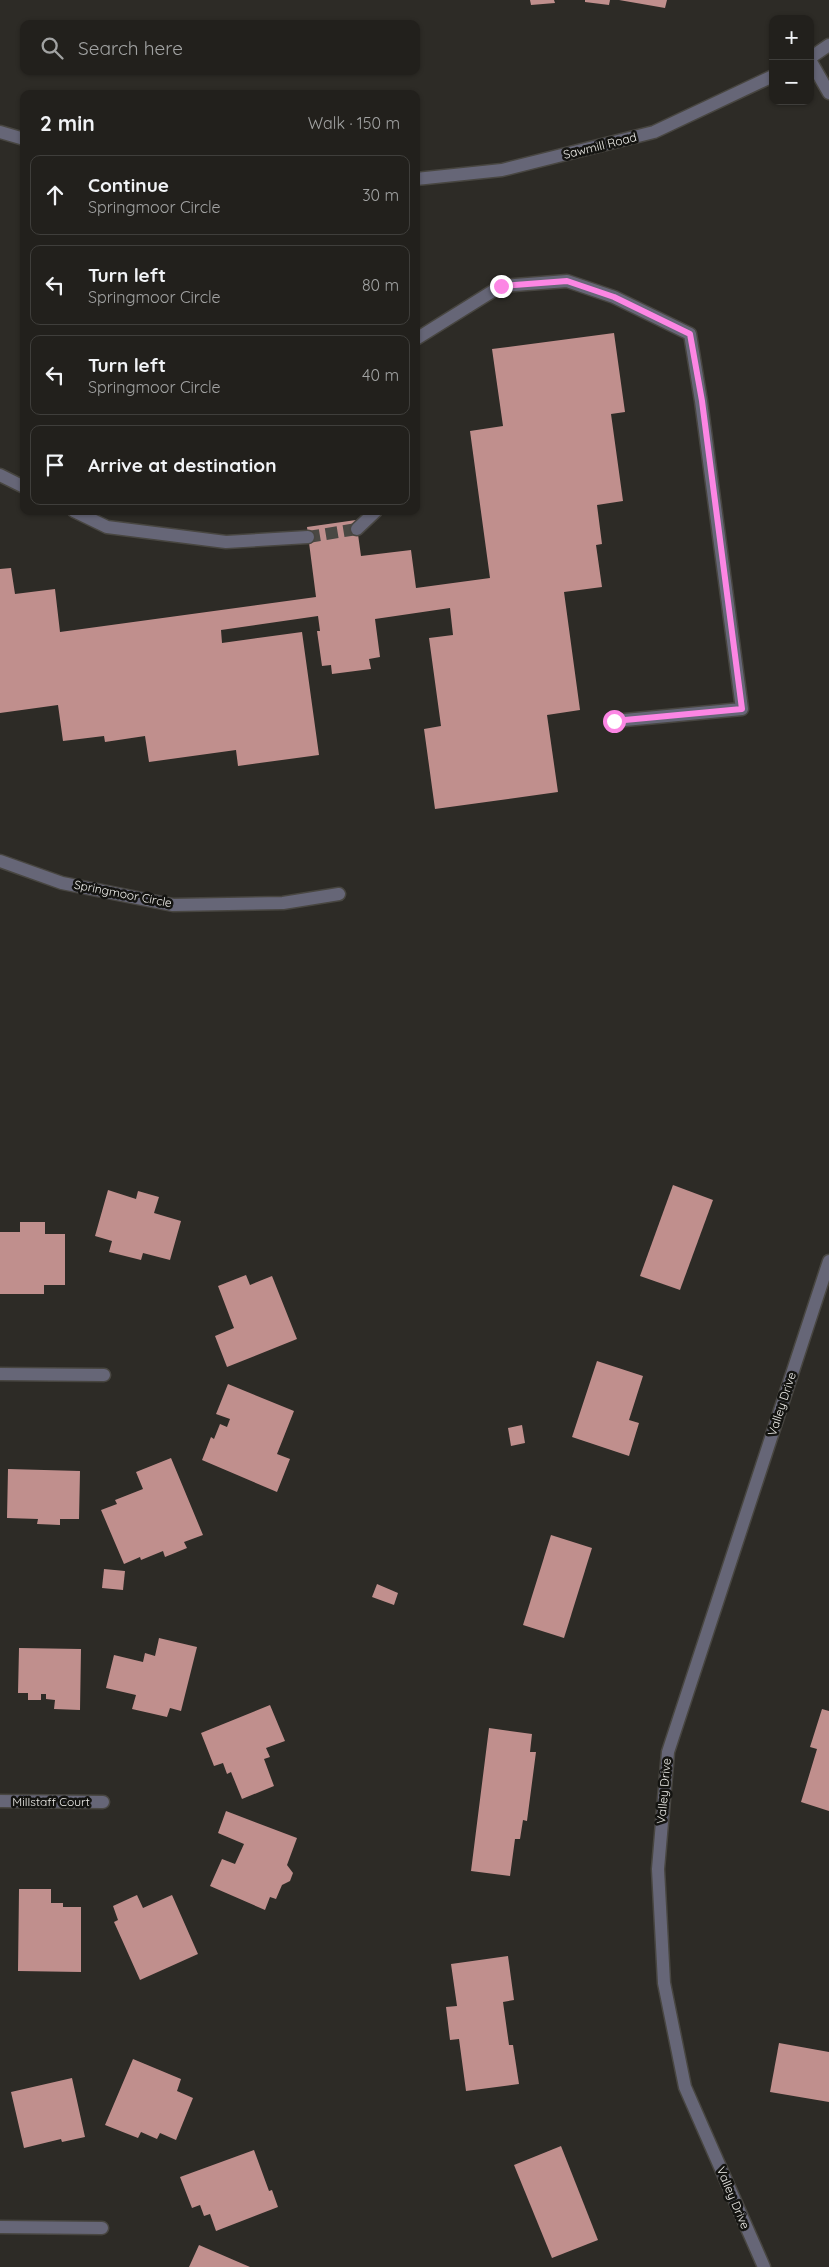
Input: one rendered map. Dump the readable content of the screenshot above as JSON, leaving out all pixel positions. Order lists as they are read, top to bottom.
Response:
{
  "streets": {
    "street": [
      "Sawmill Road",
      "Springmoor Circle",
      "Valley Drive",
      "Millstaff Court"
    ]
  },
  "page": {
    "map_buttons": ["+", "−"],
    "search": "Search here",
    "heading": ["2 min", "Walk · 150 m"],
    "list": [
      ["Continue", "Springmoor Circle", "30 m"],
      ["Turn left", "Springmoor Circle", "80 m"],
      ["Turn left", "Springmoor Circle", "40 m"],
      "Arrive at destination"
    ]
  }
}
